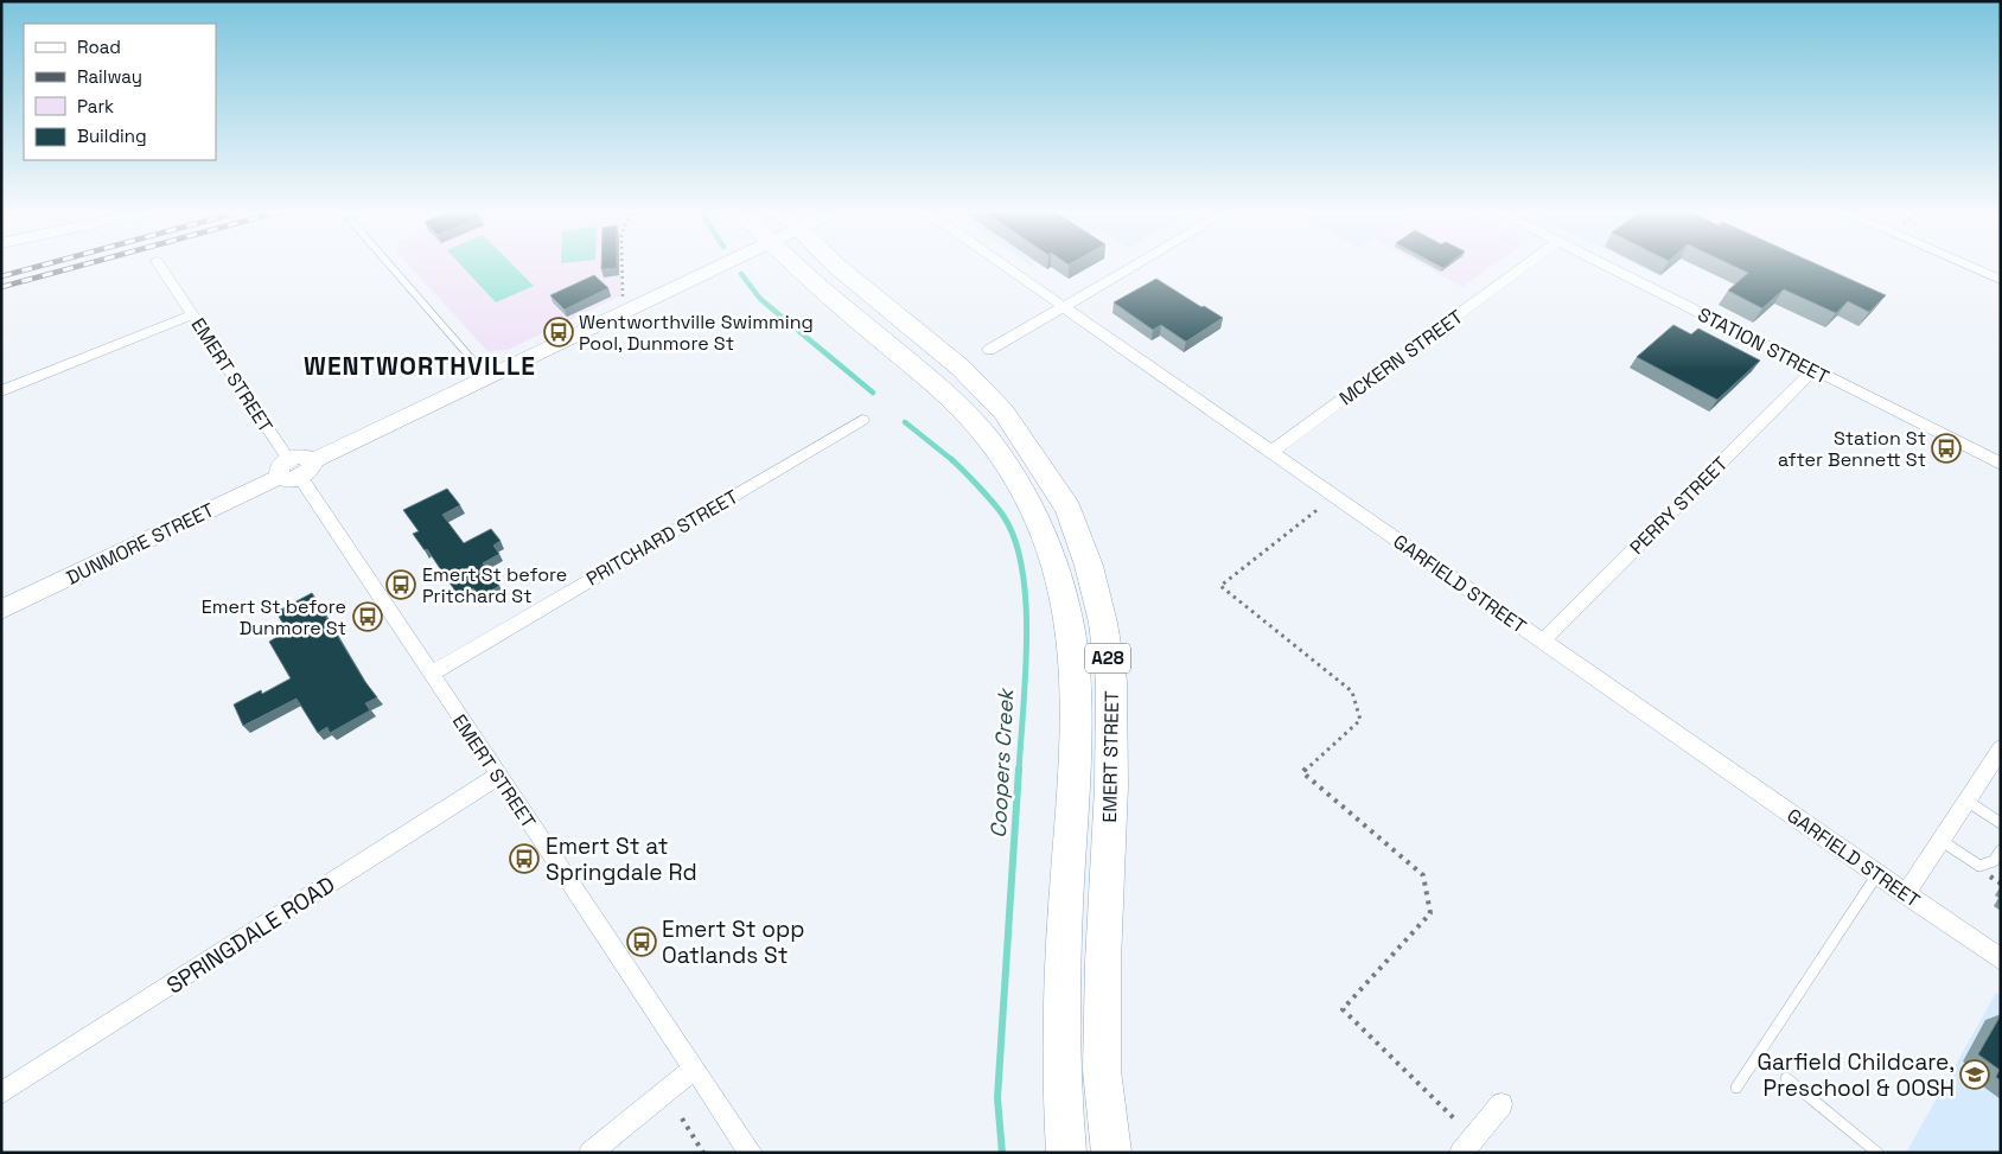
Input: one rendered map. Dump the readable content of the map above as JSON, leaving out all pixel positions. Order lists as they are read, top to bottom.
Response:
{
  "streets": {
    "highway": ["EMERT STREET", "A28"],
    "main road": ["DUNMORE STREET"],
    "street": [
      "STATION STREET",
      "MCKERN STREET",
      "PERRY STREET",
      "PRITCHARD STREET",
      "GARFIELD STREET",
      "SPRINGDALE ROAD"
    ]
  },
  "crossings": [
    ["STATION STREET", "PERRY STREET"],
    ["MCKERN STREET", "GARFIELD STREET"],
    ["EMERT STREET", "PRITCHARD STREET"],
    ["EMERT STREET", "DUNMORE STREET"],
    ["EMERT STREET", "SPRINGDALE ROAD"],
    ["PERRY STREET", "GARFIELD STREET"]
  ],
  "districts": ["WENTWORTHVILLE"],
  "water": ["Coopers Creek"],
  "places": {
    "bus stop": [
      "Wentworthville Swimming Pool, Dunmore St",
      "Station St after Bennett St",
      "Emert St before Pritchard St",
      "Emert St before Dunmore St",
      "Emert St at Springdale Rd",
      "Emert St opp Oatlands St"
    ],
    "school or university": ["Garfield Childcare, Preschool & OOSH"]
  },
  "legend": [
    "Road",
    "Railway",
    "Park",
    "Building"
  ]
}
